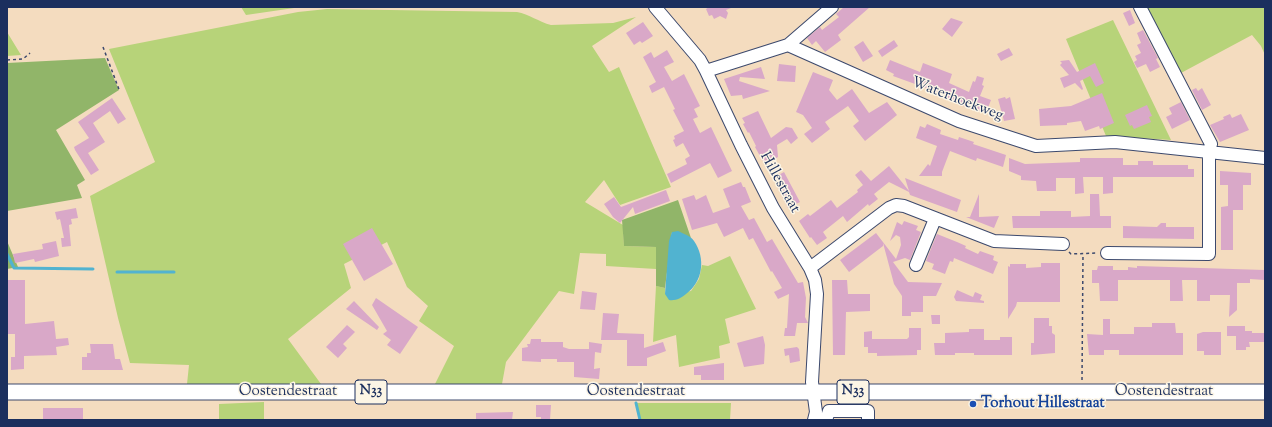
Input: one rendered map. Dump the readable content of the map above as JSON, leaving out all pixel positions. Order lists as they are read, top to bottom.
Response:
{
  "streets": {
    "main road": ["Oostendestraat", "N33"],
    "street": ["Waterhoekweg", "Hillestraat"]
  },
  "crossings": [
    ["Hillestraat", "Oostendestraat"]
  ],
  "places": ["Torhout Hillestraat"]
}
